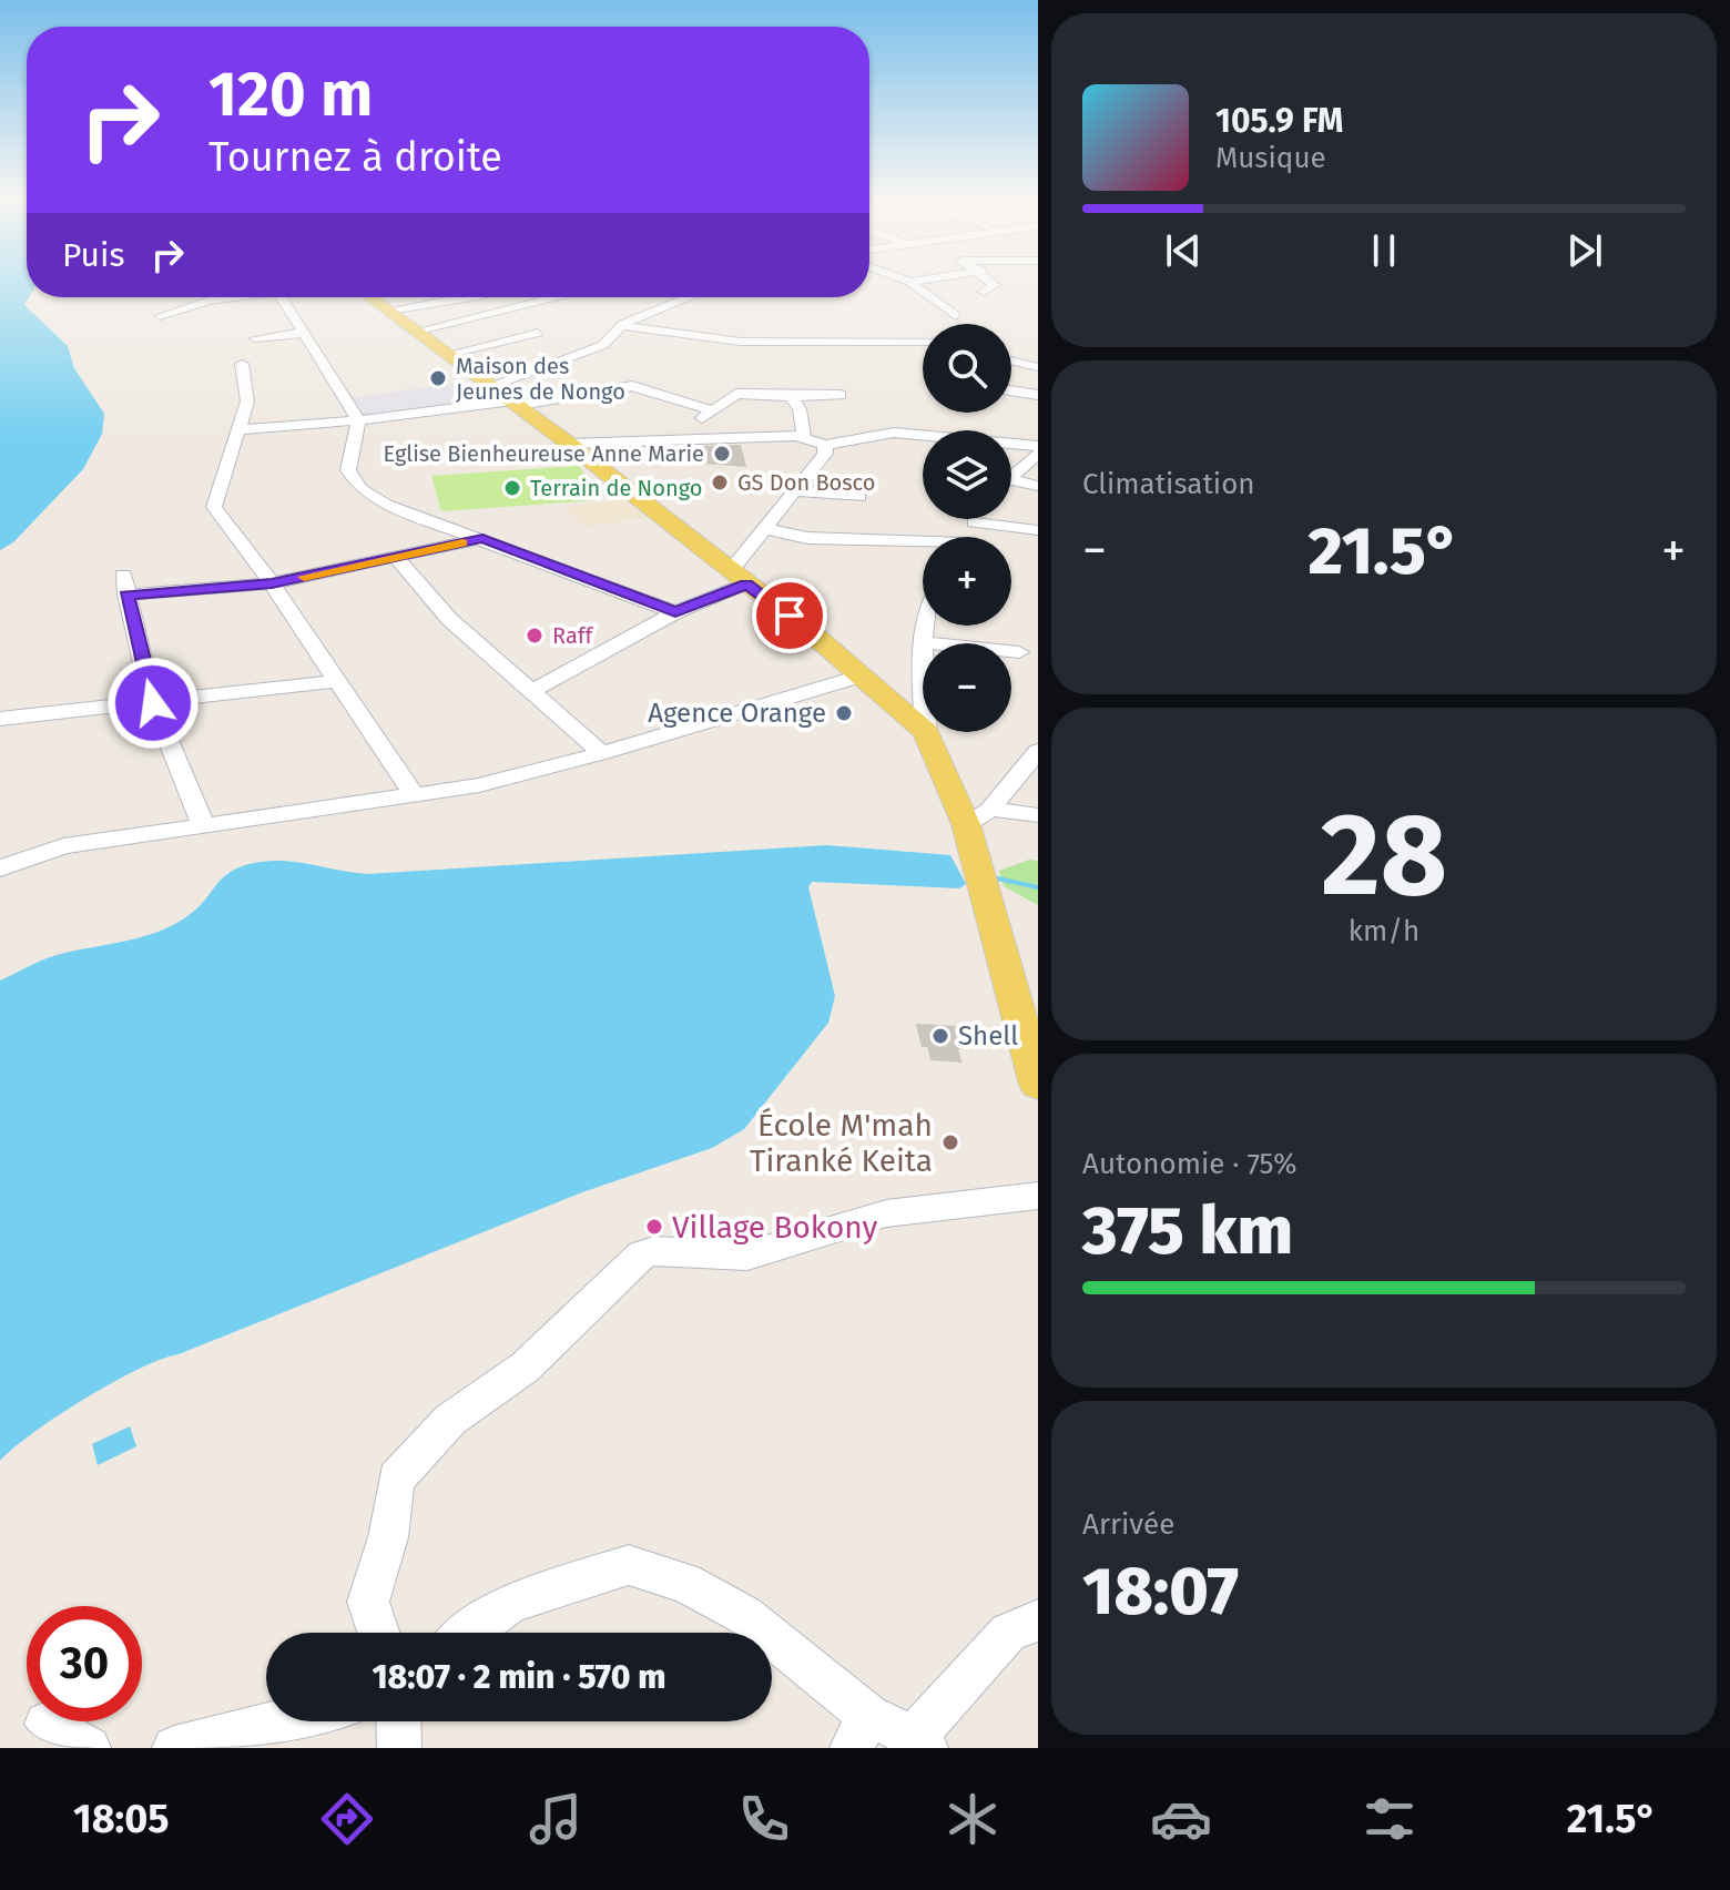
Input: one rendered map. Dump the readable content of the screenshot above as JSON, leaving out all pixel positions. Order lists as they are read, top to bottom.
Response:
{
  "places": [
    "Maison des Jeunes de Nongo",
    "Eglise Bienheureuse Anne Marie",
    "GS Don Bosco",
    "Terrain de Nongo",
    "Raff",
    "Agence Orange",
    "Shell",
    "École M'mah Tiranké Keita",
    "Village Bokony"
  ],
  "page": {
    "turn": ["120 m", "Tournez à droite"],
    "song": ["105.9 FM", "Musique"],
    "then": "Puis",
    "map_buttons": ["+", "−"],
    "tile": [
      "Climatisation",
      ["28", "km/h"],
      ["Autonomie · 75%", "375 km"],
      ["Arrivée", "18:07"]
    ],
    "heat": ["−", "21.5°", "+"],
    "limit": "30",
    "trip": "18:07 · 2 min · 570 m",
    "tabs": ["18:05", "21.5°"]
  }
}
